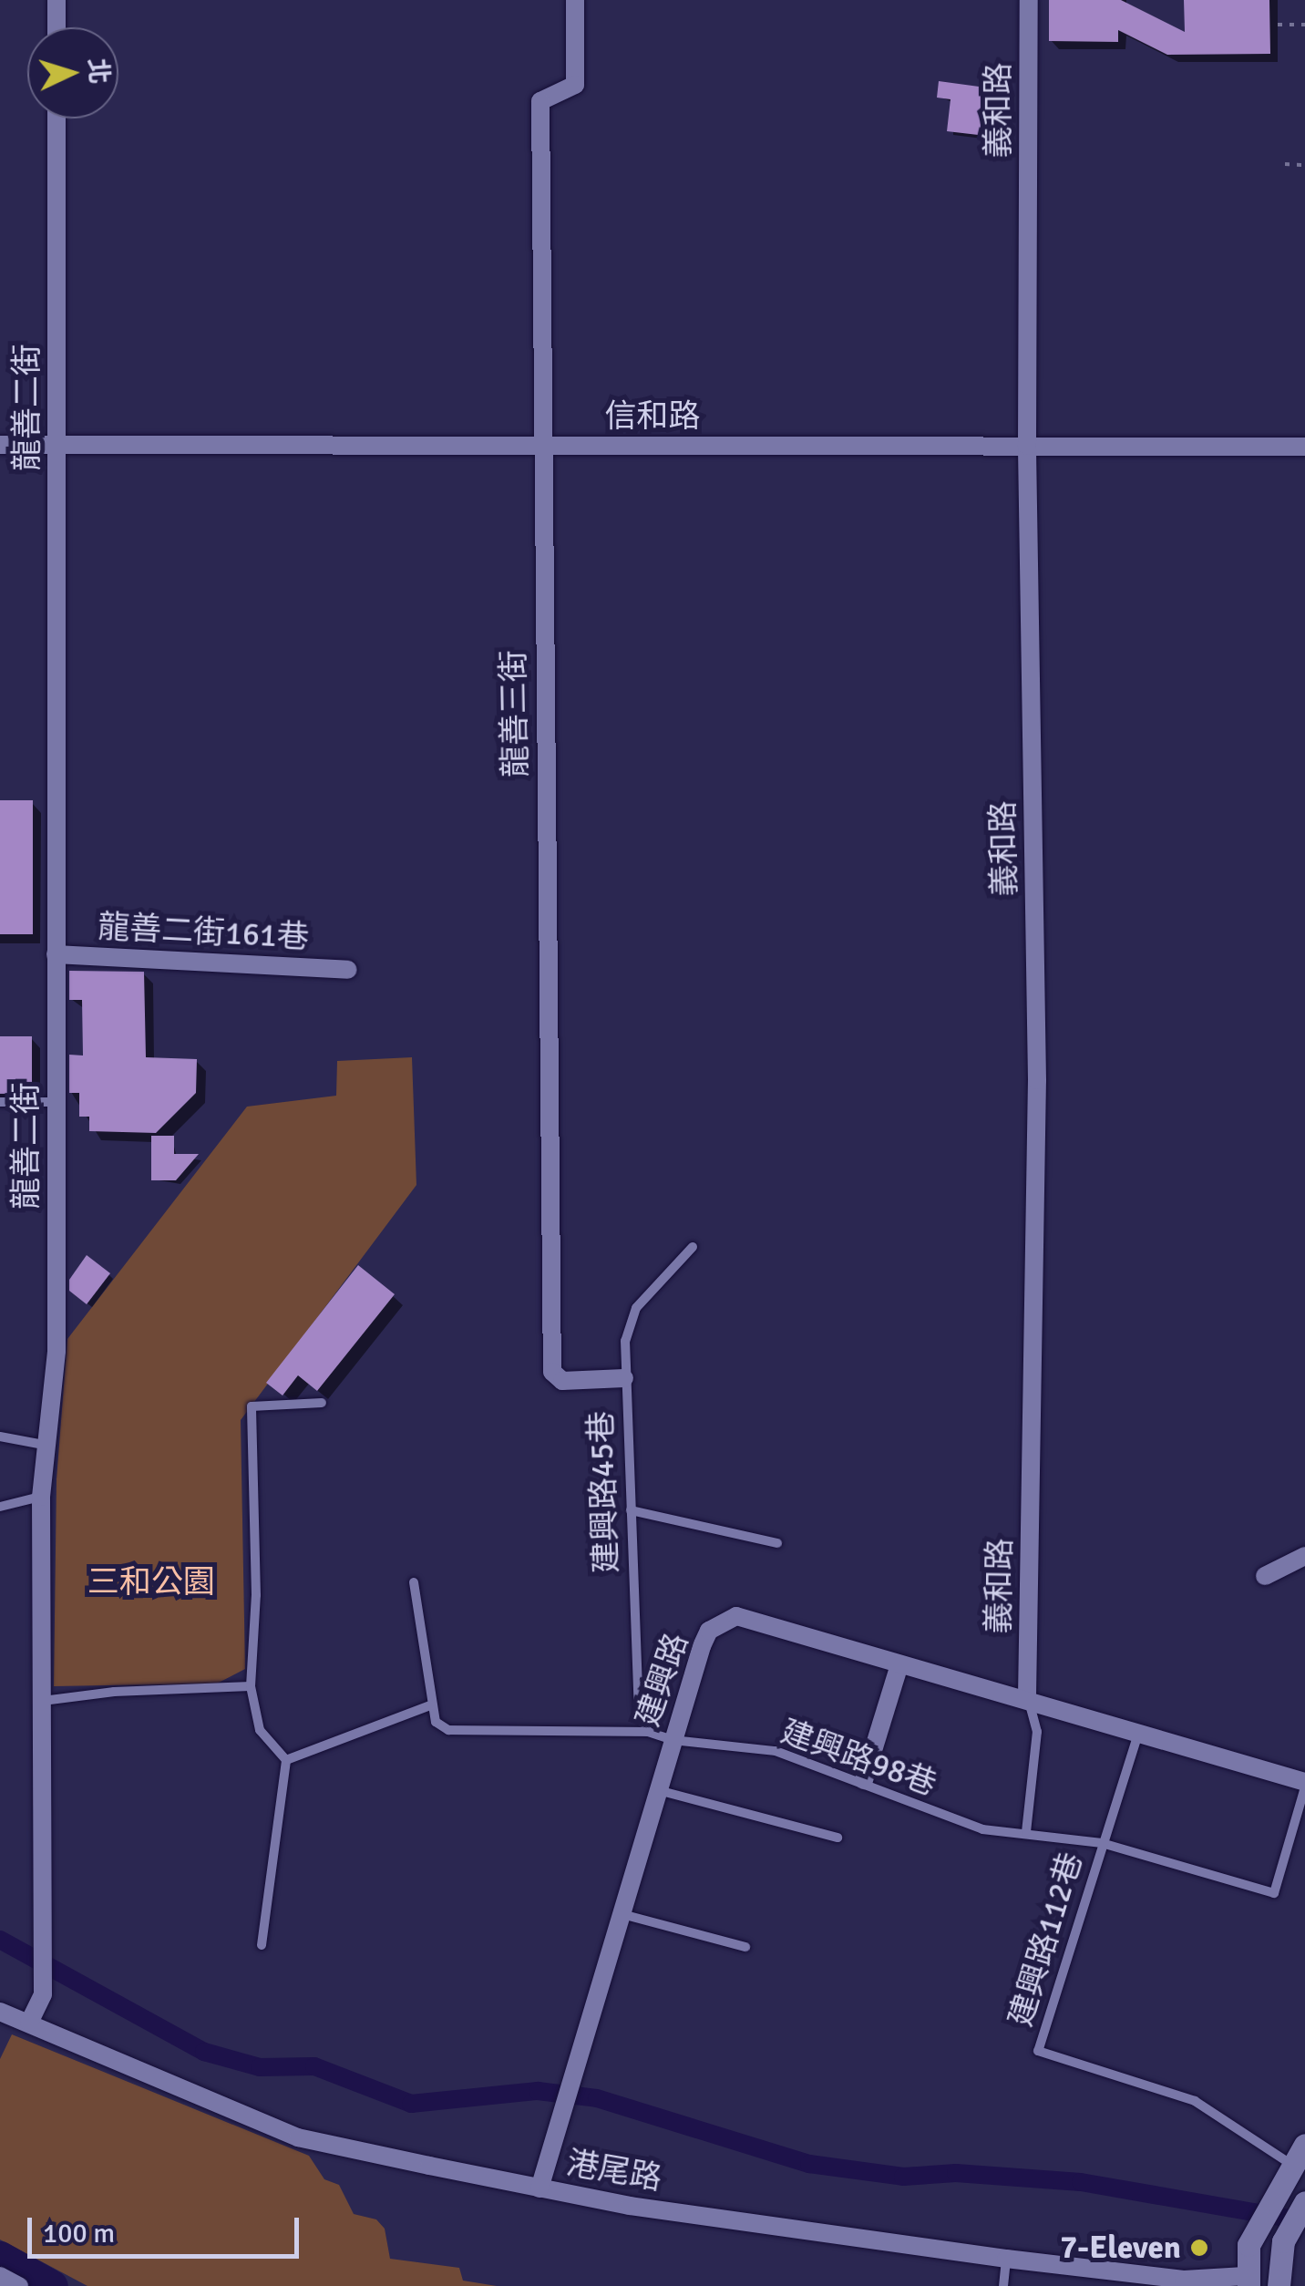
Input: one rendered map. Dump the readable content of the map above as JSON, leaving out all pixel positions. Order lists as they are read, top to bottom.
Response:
{
  "streets": {
    "street": [
      "義和路",
      "龍善二街",
      "信和路",
      "龍善三街",
      "龍善二街161巷",
      "建興路",
      "港尾路"
    ],
    "lane": ["建興路45巷", "建興路98巷", "建興路112巷"]
  },
  "crossings": [
    ["義和路", "信和路"],
    ["義和路", "建興路"],
    ["龍善二街", "信和路"],
    ["龍善二街", "龍善二街161巷"],
    ["龍善二街", "港尾路"],
    ["信和路", "龍善三街"],
    ["龍善三街", "建興路45巷"],
    ["建興路", "建興路98巷"],
    ["建興路", "建興路112巷"],
    ["建興路", "港尾路"],
    ["建興路98巷", "建興路112巷"]
  ],
  "parks": ["三和公園"],
  "places": ["7-Eleven"],
  "scale_bar": "100 m",
  "north": "right"
}
